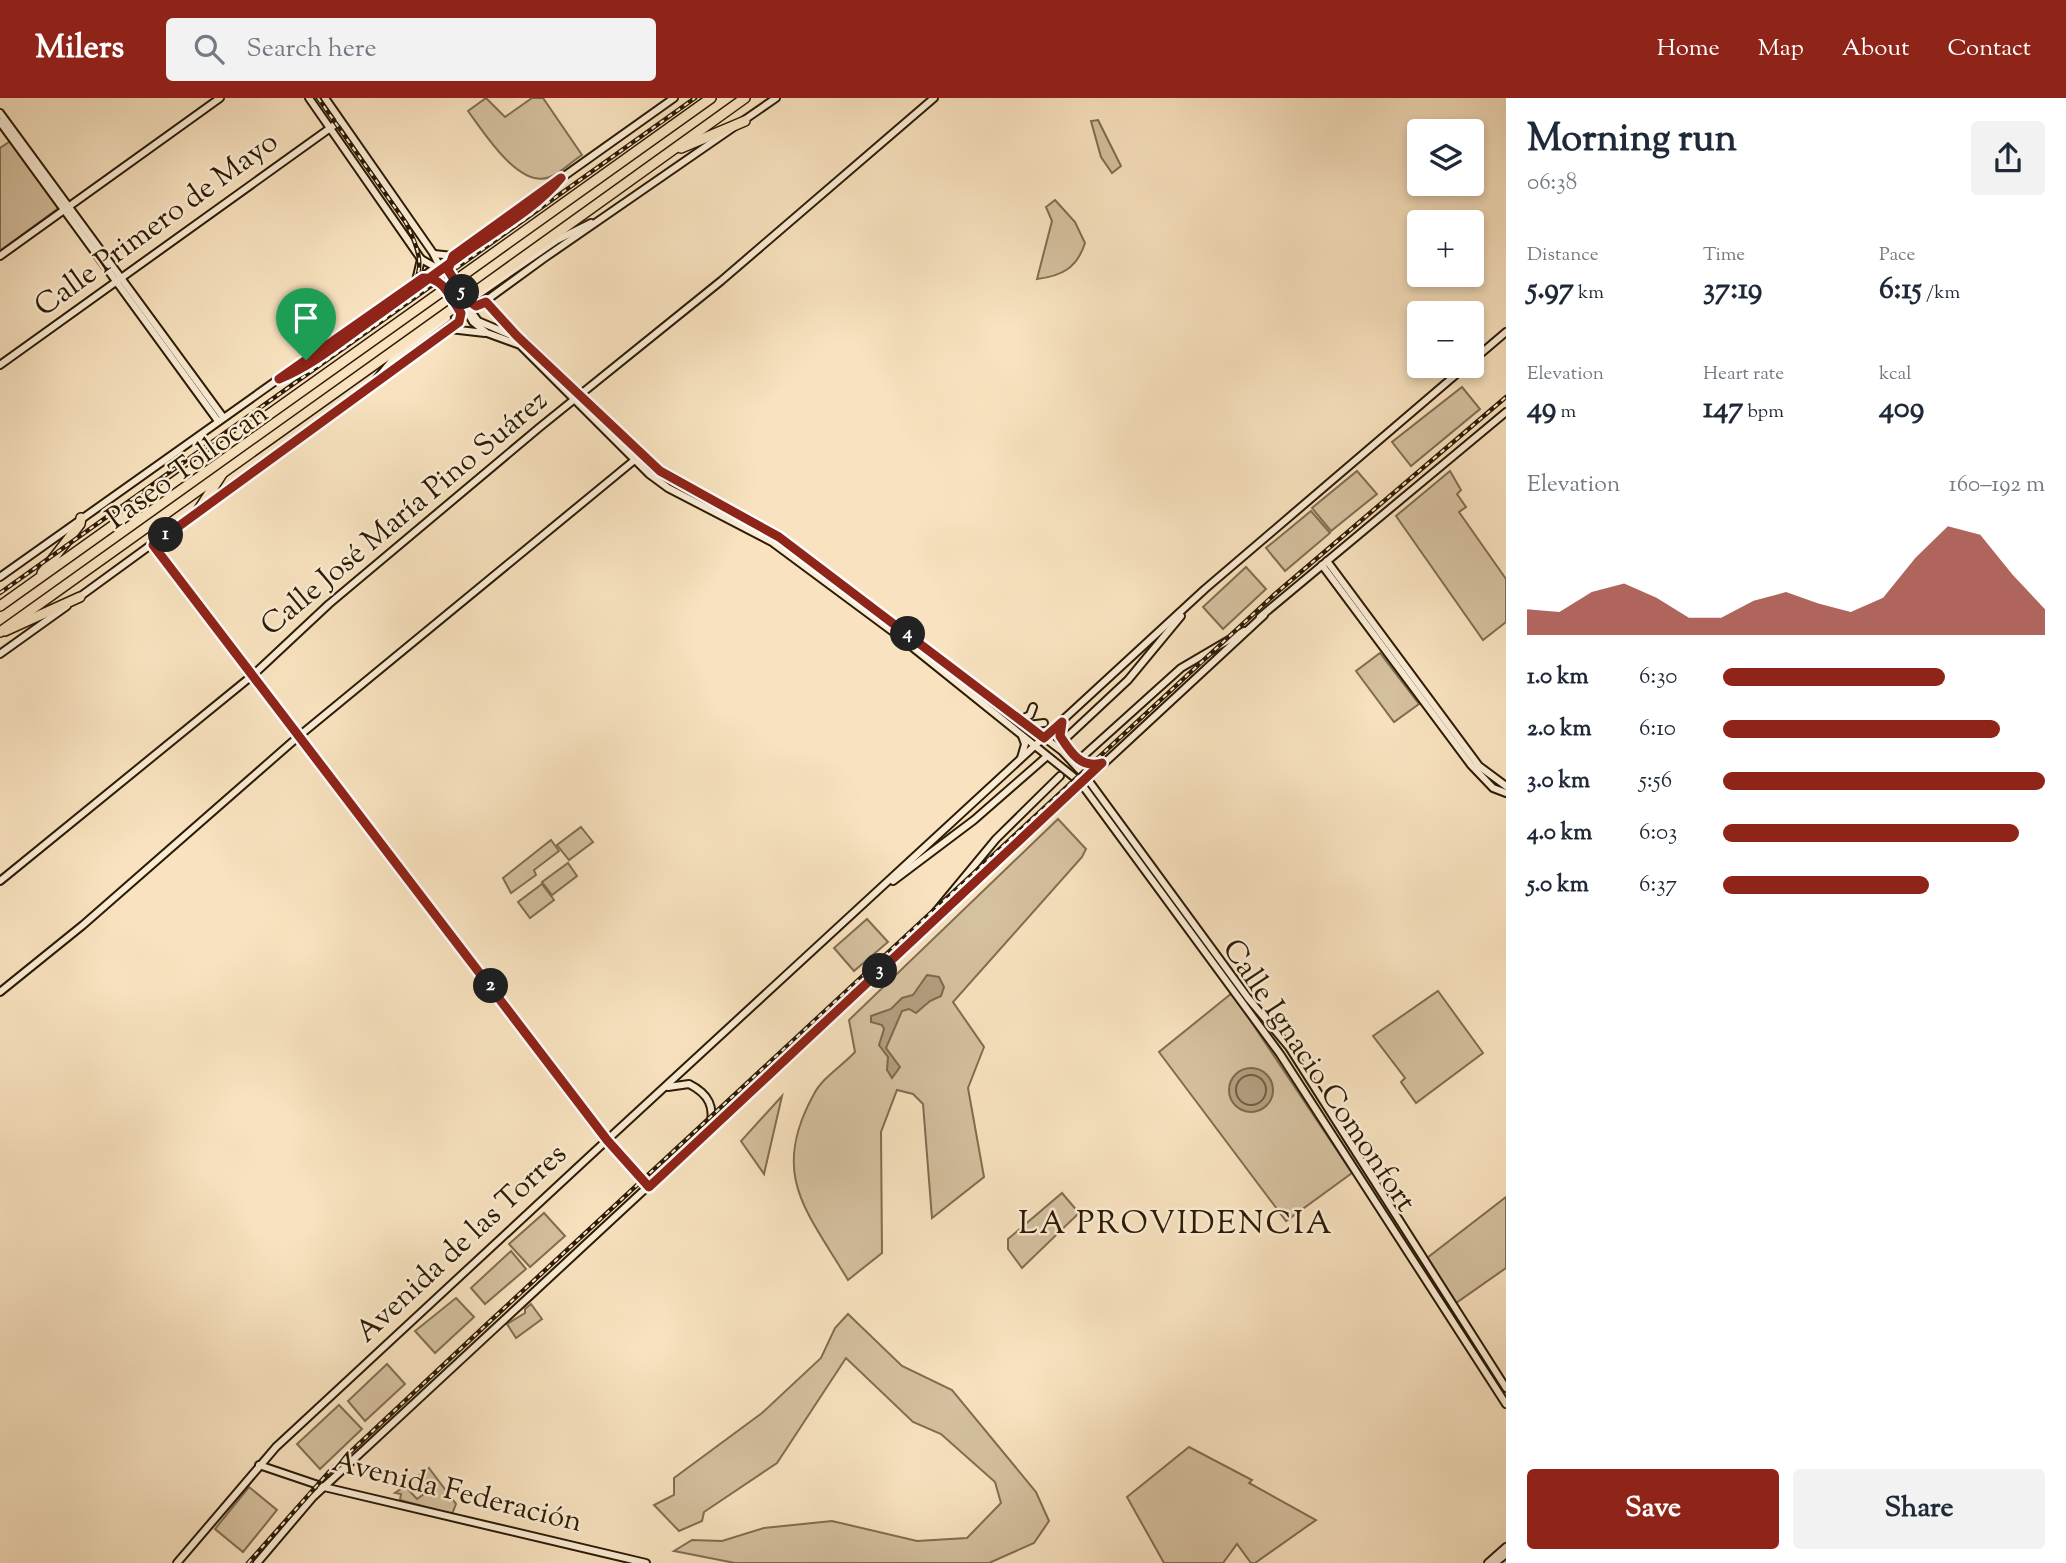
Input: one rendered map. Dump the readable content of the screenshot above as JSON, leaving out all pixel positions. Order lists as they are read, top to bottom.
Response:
{
  "streets": {
    "highway": ["Paseo Tollocan"],
    "main road": [
      "Calle Primero de Mayo",
      "Calle José María Pino Suárez",
      "Calle Ignacio Comonfort",
      "Avenida de las Torres",
      "Avenida Federación"
    ]
  },
  "crossings": [
    ["Avenida de las Torres", "Avenida Federación"]
  ],
  "districts": ["LA PROVIDENCIA"],
  "page": {
    "header": "Milers",
    "search": "Search here",
    "nav": [
      "Home",
      "Map",
      "About",
      "Contact"
    ],
    "heading": ["Morning run", "06:38"],
    "map_buttons": ["+", "−"],
    "stats": [
      ["Distance", "5.97 km"],
      ["Time", "37:19"],
      ["Pace", "6:15 /km"],
      ["Elevation", "49 m"],
      ["Heart rate", "147 bpm"],
      ["kcal", "409"]
    ],
    "pins": [
      "5",
      "1",
      "4",
      "3",
      "2"
    ],
    "chart": ["Elevation", "160–192 m"],
    "list": [
      {
        "name": "1.0 km",
        "note": "6:30"
      },
      {
        "name": "2.0 km",
        "note": "6:10"
      },
      {
        "name": "3.0 km",
        "note": "5:56"
      },
      {
        "name": "4.0 km",
        "note": "6:03"
      },
      {
        "name": "5.0 km",
        "note": "6:37"
      }
    ],
    "buttons": ["Save", "Share"]
  }
}
